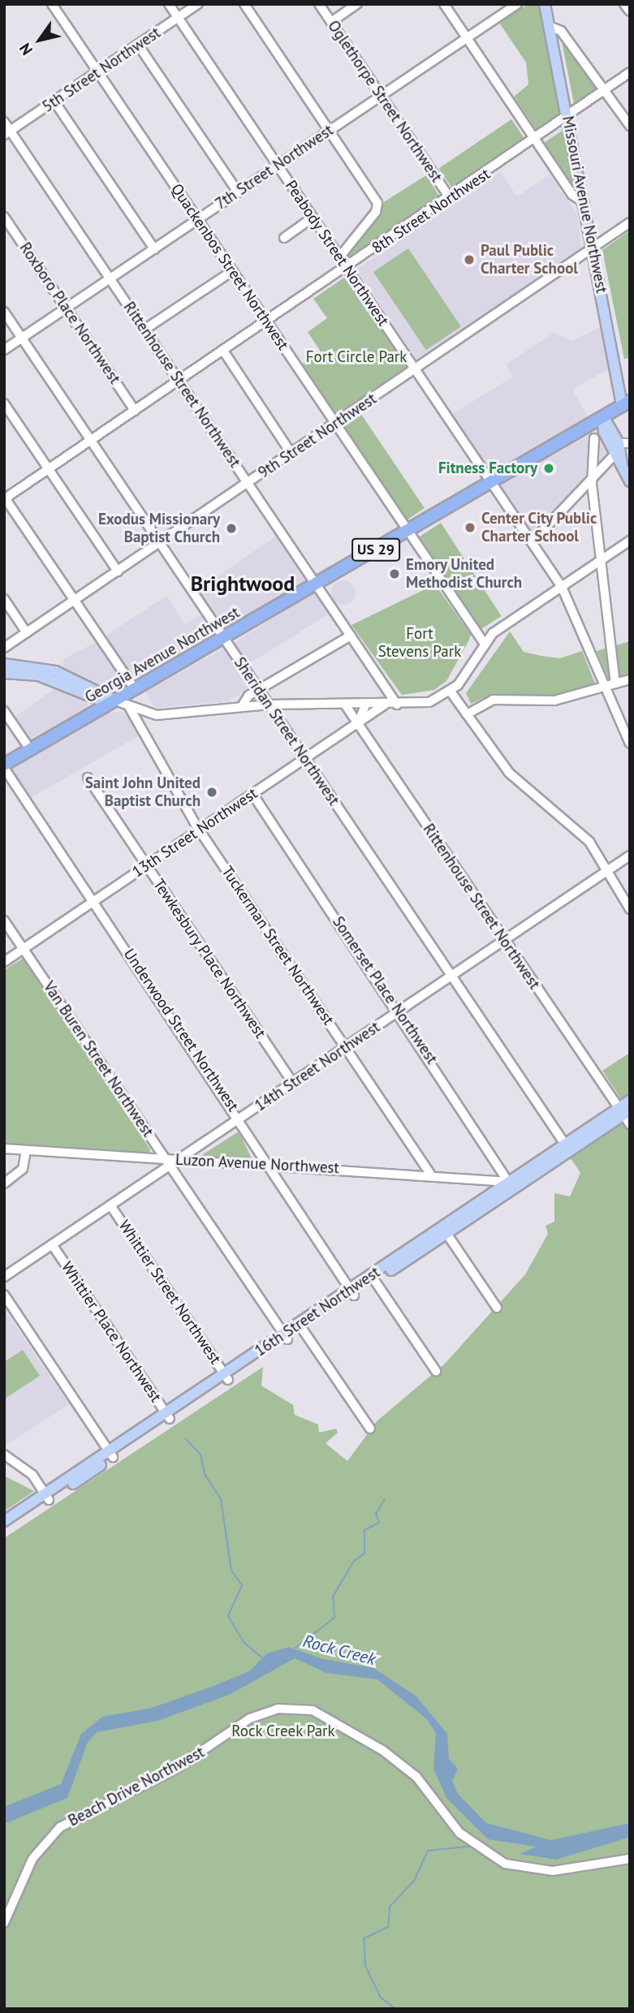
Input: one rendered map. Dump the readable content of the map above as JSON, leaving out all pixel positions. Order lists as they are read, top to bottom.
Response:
{
  "streets": {
    "highway": ["US 29", "Georgia Avenue Northwest"],
    "main road": ["Missouri Avenue Northwest", "16th Street Northwest"],
    "street": [
      "5th Street Northwest",
      "Oglethorpe Street Northwest",
      "7th Street Northwest",
      "8th Street Northwest",
      "Peabody Street Northwest",
      "Quackenbos Street Northwest",
      "Roxboro Place Northwest",
      "Rittenhouse Street Northwest",
      "9th Street Northwest",
      "Sheridan Street Northwest",
      "13th Street Northwest",
      "Tuckerman Street Northwest",
      "Tewkesbury Place Northwest",
      "Somerset Place Northwest",
      "Underwood Street Northwest",
      "Van Buren Street Northwest",
      "14th Street Northwest",
      "Luzon Avenue Northwest",
      "Whittier Street Northwest",
      "Whittier Place Northwest",
      "Beach Drive Northwest"
    ]
  },
  "crossings": [
    ["5th Street Northwest", "Peabody Street Northwest"],
    ["5th Street Northwest", "Quackenbos Street Northwest"],
    ["5th Street Northwest", "Rittenhouse Street Northwest"],
    ["Oglethorpe Street Northwest", "7th Street Northwest"],
    ["Oglethorpe Street Northwest", "8th Street Northwest"],
    ["7th Street Northwest", "Peabody Street Northwest"],
    ["7th Street Northwest", "Quackenbos Street Northwest"],
    ["7th Street Northwest", "Roxboro Place Northwest"],
    ["7th Street Northwest", "Rittenhouse Street Northwest"],
    ["7th Street Northwest", "Sheridan Street Northwest"],
    ["Missouri Avenue Northwest", "8th Street Northwest"],
    ["Missouri Avenue Northwest", "9th Street Northwest"],
    ["Missouri Avenue Northwest", "Georgia Avenue Northwest"],
    ["8th Street Northwest", "Peabody Street Northwest"],
    ["8th Street Northwest", "Quackenbos Street Northwest"],
    ["8th Street Northwest", "Roxboro Place Northwest"],
    ["8th Street Northwest", "Rittenhouse Street Northwest"],
    ["8th Street Northwest", "Sheridan Street Northwest"],
    ["Peabody Street Northwest", "9th Street Northwest"],
    ["Peabody Street Northwest", "Georgia Avenue Northwest"],
    ["Quackenbos Street Northwest", "9th Street Northwest"],
    ["Quackenbos Street Northwest", "Georgia Avenue Northwest"],
    ["Rittenhouse Street Northwest", "9th Street Northwest"],
    ["Rittenhouse Street Northwest", "Georgia Avenue Northwest"],
    ["Rittenhouse Street Northwest", "13th Street Northwest"],
    ["Rittenhouse Street Northwest", "14th Street Northwest"],
    ["Rittenhouse Street Northwest", "16th Street Northwest"],
    ["9th Street Northwest", "Sheridan Street Northwest"],
    ["Georgia Avenue Northwest", "Sheridan Street Northwest"],
    ["Georgia Avenue Northwest", "Underwood Street Northwest"],
    ["Sheridan Street Northwest", "13th Street Northwest"],
    ["Sheridan Street Northwest", "14th Street Northwest"],
    ["Sheridan Street Northwest", "16th Street Northwest"],
    ["13th Street Northwest", "Tuckerman Street Northwest"],
    ["13th Street Northwest", "Tewkesbury Place Northwest"],
    ["13th Street Northwest", "Somerset Place Northwest"],
    ["13th Street Northwest", "Underwood Street Northwest"],
    ["13th Street Northwest", "Van Buren Street Northwest"],
    ["Tuckerman Street Northwest", "14th Street Northwest"],
    ["Tuckerman Street Northwest", "Luzon Avenue Northwest"],
    ["Tewkesbury Place Northwest", "14th Street Northwest"],
    ["Somerset Place Northwest", "14th Street Northwest"],
    ["Somerset Place Northwest", "Luzon Avenue Northwest"],
    ["Somerset Place Northwest", "16th Street Northwest"],
    ["Underwood Street Northwest", "14th Street Northwest"],
    ["Underwood Street Northwest", "Luzon Avenue Northwest"],
    ["Underwood Street Northwest", "16th Street Northwest"],
    ["Van Buren Street Northwest", "Luzon Avenue Northwest"],
    ["Van Buren Street Northwest", "16th Street Northwest"],
    ["14th Street Northwest", "Luzon Avenue Northwest"],
    ["Luzon Avenue Northwest", "16th Street Northwest"],
    ["Whittier Street Northwest", "16th Street Northwest"],
    ["16th Street Northwest", "Whittier Place Northwest"]
  ],
  "districts": ["Brightwood"],
  "water": ["Rock Creek"],
  "parks": ["Fort Circle Park", "Fort Stevens Park", "Rock Creek Park"],
  "places": [
    "Paul Public Charter School",
    "Fitness Factory",
    "Center City Public Charter School",
    "Exodus Missionary Baptist Church",
    "Emory United Methodist Church",
    "Saint John United Baptist Church"
  ],
  "north": "bottom left"
}
